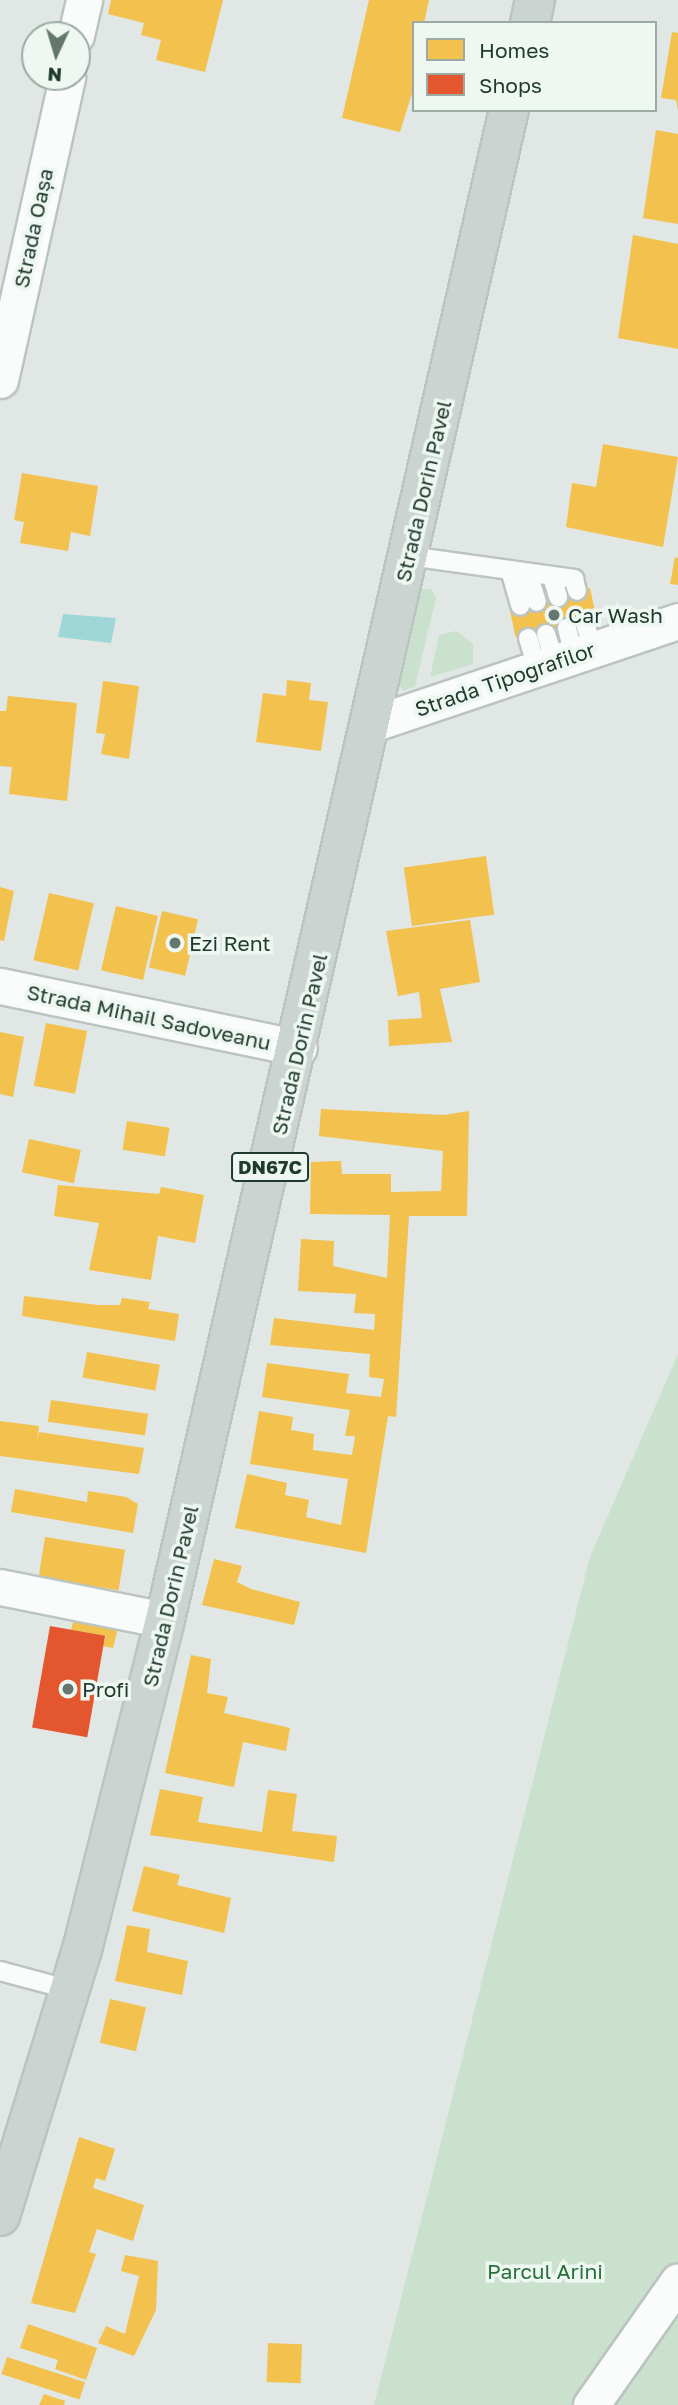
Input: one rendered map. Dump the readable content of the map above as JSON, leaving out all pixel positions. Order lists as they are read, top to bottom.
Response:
{
  "streets": {
    "main road": ["Strada Dorin Pavel", "DN67C"],
    "street": ["Strada Oașa", "Strada Tipografilor", "Strada Mihail Sadoveanu"]
  },
  "crossings": [
    ["Strada Dorin Pavel", "Strada Tipografilor"],
    ["Strada Dorin Pavel", "Strada Mihail Sadoveanu"]
  ],
  "parks": ["Parcul Arini"],
  "places": ["Car Wash", "Ezi Rent", "Profi"],
  "legend": ["Homes", "Shops"],
  "north": "bottom"
}
